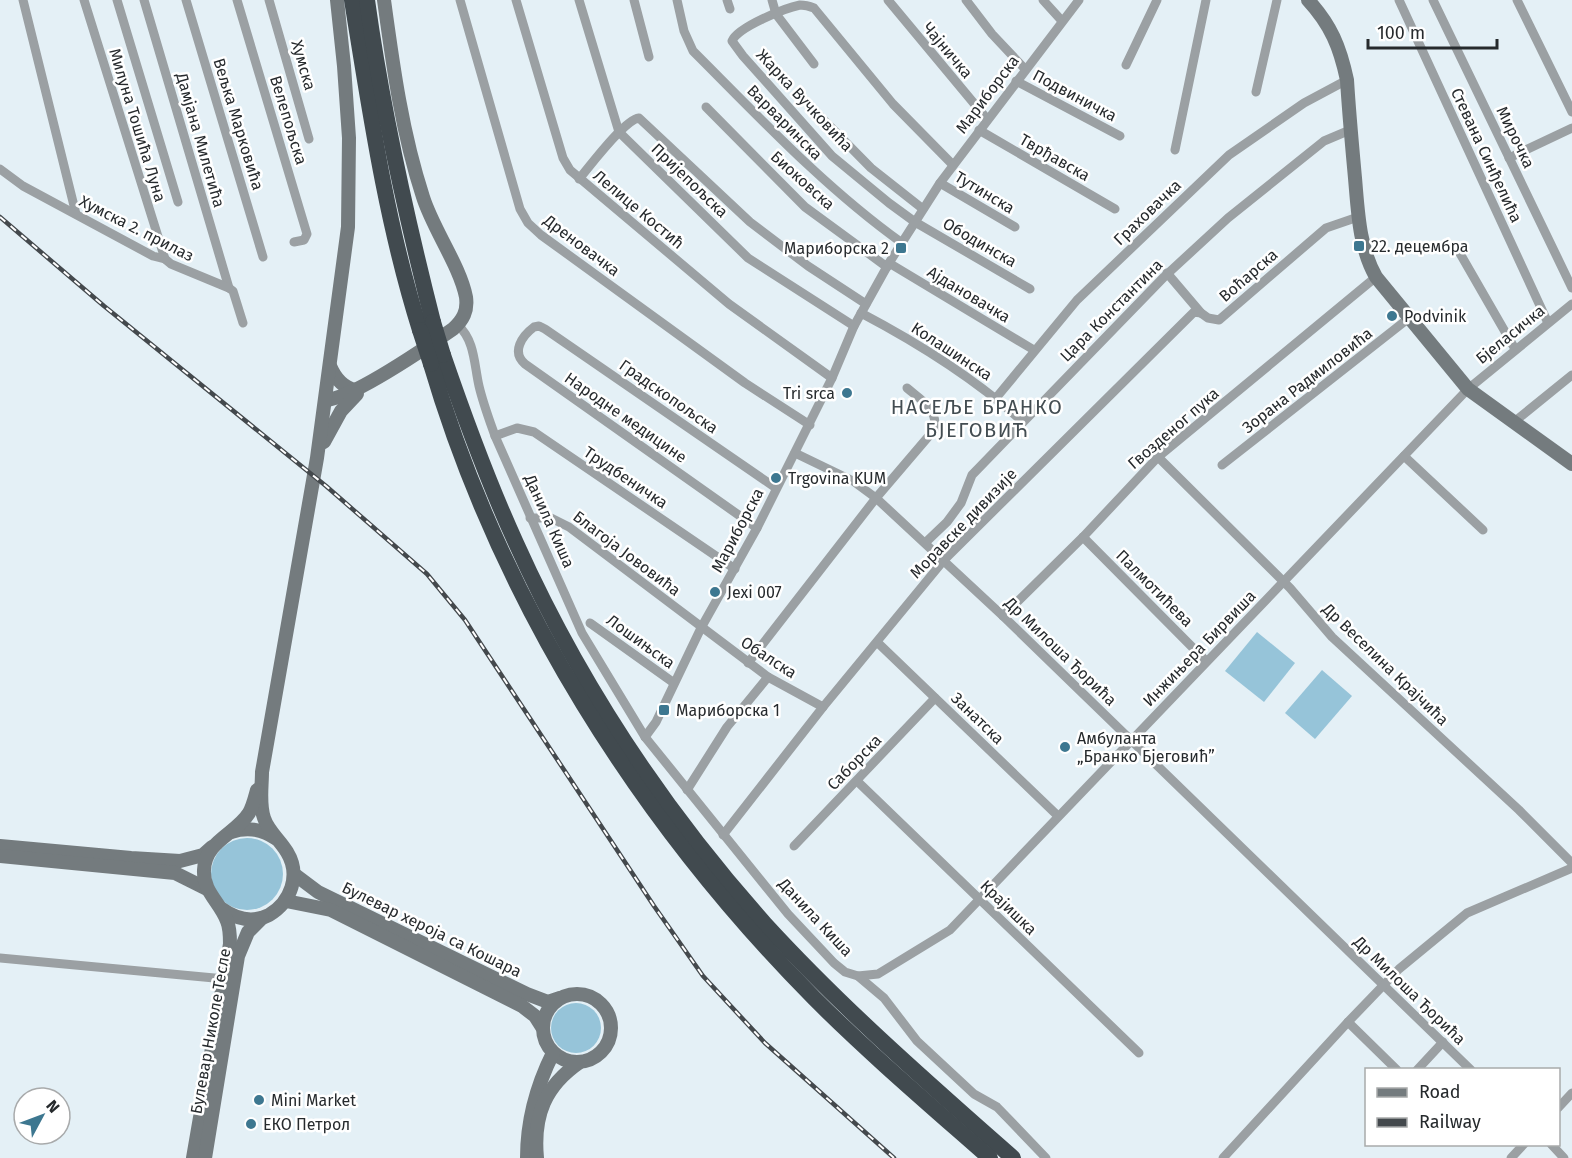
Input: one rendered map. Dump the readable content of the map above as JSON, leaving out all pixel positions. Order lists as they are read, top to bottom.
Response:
{
  "streets": {
    "main road": ["Булевар хероја са Кошара", "Булевар Николе Тесле"],
    "street": [
      "Чајничка",
      "Хумска",
      "Мариборска",
      "Подвиничка",
      "Жарка Вучковића",
      "Велепољска",
      "Варваринска",
      "Вељка Марковића",
      "Милуна Тошића Луна",
      "Мирочка",
      "Дамјана Милетића",
      "Стевана Синђелића",
      "Тврђавска",
      "Пријепољска",
      "Биоковска",
      "Тутинска",
      "Лелице Костић",
      "Граховачка",
      "Хумска 2. прилаз",
      "Ободинска",
      "Дреновачка",
      "Воћарска",
      "Ајдановачка",
      "Цара Константина",
      "Бјеласичка",
      "Колашинска",
      "Зорана Радмиловића",
      "Градскопољска",
      "Народне медицине",
      "Гвозденог пука",
      "Трудбеничка",
      "Данила Киша",
      "Моравске дивизије",
      "Благоја Јововића",
      "Палмотићева",
      "Лошињска",
      "Инжињера Бирвиша",
      "Др Милоша Ђорића",
      "Обалска",
      "Др Веселина Крајчића",
      "Занатска",
      "Саборска",
      "Крајишка"
    ]
  },
  "crossings": [
    ["Чајничка", "Мариборска"],
    ["Мариборска", "Подвиничка"],
    ["Мариборска", "Жарка Вучковића"],
    ["Мариборска", "Варваринска"],
    ["Мариборска", "Тврђавска"],
    ["Мариборска", "Пријепољска"],
    ["Мариборска", "Биоковска"],
    ["Мариборска", "Тутинска"],
    ["Мариборска", "Лелице Костић"],
    ["Мариборска", "Ободинска"],
    ["Мариборска", "Дреновачка"],
    ["Мариборска", "Ајдановачка"],
    ["Мариборска", "Колашинска"],
    ["Мариборска", "Градскопољска"],
    ["Мариборска", "Народне медицине"],
    ["Мариборска", "Трудбеничка"],
    ["Мариборска", "Данила Киша"],
    ["Мариборска", "Благоја Јововића"],
    ["Мариборска", "Лошињска"],
    ["Мариборска", "Др Милоша Ђорића"],
    ["Мариборска", "Обалска"],
    ["Жарка Вучковића", "Ободинска"],
    ["Милуна Тошића Луна", "Хумска 2. прилаз"],
    ["Дамјана Милетића", "Хумска 2. прилаз"],
    ["Стевана Синђелића", "Бјеласичка"],
    ["Биоковска", "Ајдановачка"],
    ["Граховачка", "Ајдановачка"],
    ["Граховачка", "Колашинска"],
    ["Воћарска", "Цара Константина"],
    ["Воћарска", "Моравске дивизије"],
    ["Цара Константина", "Колашинска"],
    ["Цара Константина", "Др Милоша Ђорића"],
    ["Бјеласичка", "Инжињера Бирвиша"],
    ["Градскопољска", "Народне медицине"],
    ["Гвозденог пука", "Палмотићева"],
    ["Гвозденог пука", "Др Милоша Ђорића"],
    ["Гвозденог пука", "Др Веселина Крајчића"],
    ["Трудбеничка", "Данила Киша"],
    ["Данила Киша", "Моравске дивизије"],
    ["Данила Киша", "Благоја Јововића"],
    ["Данила Киша", "Инжињера Бирвиша"],
    ["Моравске дивизије", "Др Милоша Ђорића"],
    ["Моравске дивизије", "Обалска"],
    ["Моравске дивизије", "Занатска"],
    ["Благоја Јововића", "Обалска"],
    ["Палмотићева", "Инжињера Бирвиша"],
    ["Инжињера Бирвиша", "Др Милоша Ђорића"],
    ["Инжињера Бирвиша", "Др Веселина Крајчића"],
    ["Инжињера Бирвиша", "Занатска"],
    ["Инжињера Бирвиша", "Крајишка"],
    ["Занатска", "Саборска"],
    ["Саборска", "Крајишка"],
    ["Булевар хероја са Кошара", "Булевар Николе Тесле"]
  ],
  "districts": ["НАСЕЉЕ БРАНКО БЈЕГОВИЋ"],
  "places": {
    "transit": ["22. децембра", "Мариборска 2", "Мариборска 1"],
    "other": [
      "Podvinik",
      "Tri srca",
      "Trgovina KUM",
      "Jexi 007",
      "Амбуланта „Бранко Бјеговић”",
      "Mini Market",
      "ЕКО Петрол"
    ]
  },
  "legend": ["Road", "Railway"],
  "scale_bar": "100 m",
  "north": "top right"
}
